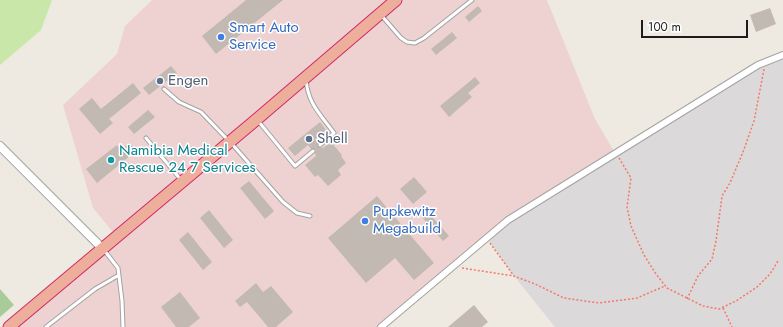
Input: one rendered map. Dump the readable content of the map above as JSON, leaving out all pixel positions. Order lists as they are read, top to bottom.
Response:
{
  "places": [
    "Smart Auto Service",
    "Engen",
    "Shell",
    "Namibia Medical Rescue 24 7 Services",
    "Pupkewitz Megabuild"
  ],
  "scale_bar": "100 m"
}
